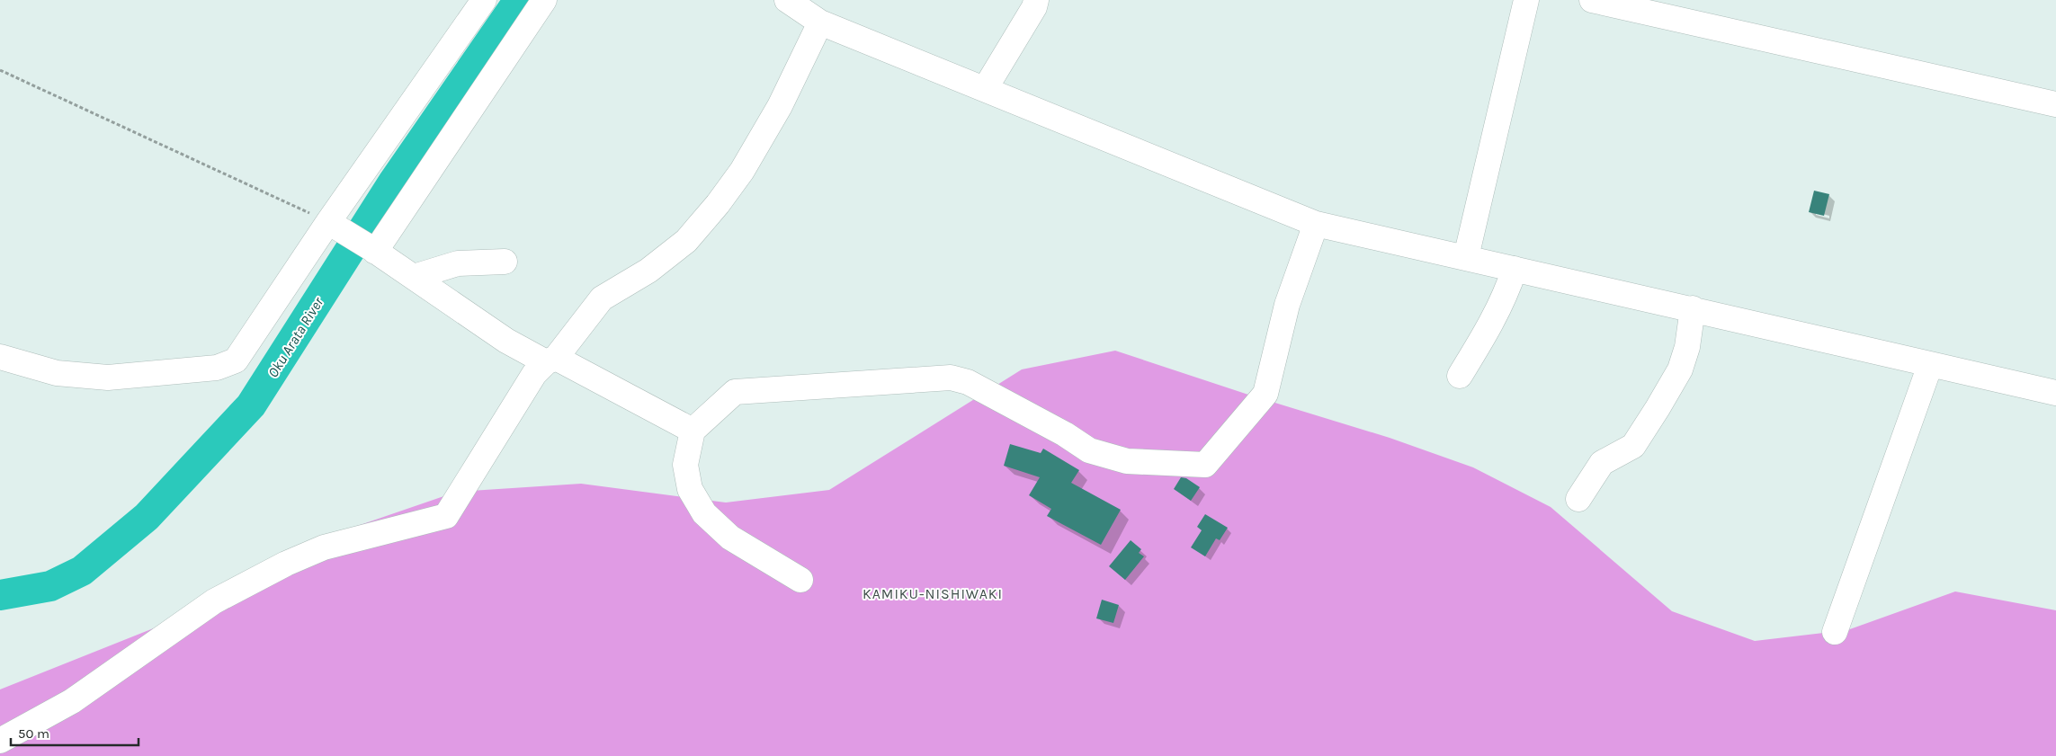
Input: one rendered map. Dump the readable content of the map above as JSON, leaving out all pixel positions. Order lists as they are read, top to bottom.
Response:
{
  "districts": ["KAMIKU-NISHIWAKI"],
  "water": ["Oku Arata River"],
  "scale_bar": "50 m"
}
